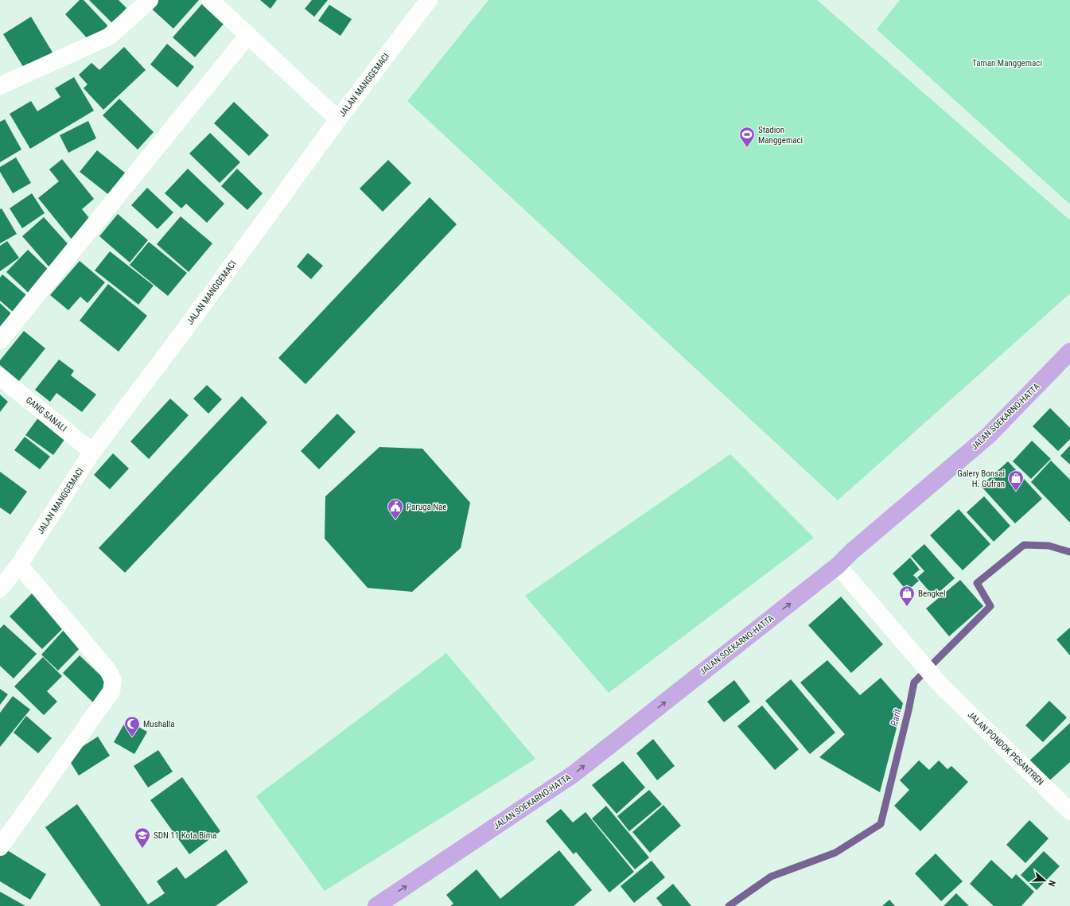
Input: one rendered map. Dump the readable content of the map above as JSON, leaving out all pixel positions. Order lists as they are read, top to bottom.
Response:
{
  "streets": {
    "highway": ["JALAN SOEKARNO-HATTA"],
    "street": ["JALAN MANGGEMACI", "GANG SANALI", "JALAN PONDOK PESANTREN"]
  },
  "crossings": [
    ["JALAN MANGGEMACI", "GANG SANALI"],
    ["JALAN SOEKARNO-HATTA", "JALAN PONDOK PESANTREN"]
  ],
  "one_way": ["JALAN SOEKARNO-HATTA"],
  "water": ["Parit"],
  "parks": ["Taman Manggemaci"],
  "places": {
    "sports": ["Stadion Manggemaci"],
    "shop": ["Galery Bonsai H. Gufran", "Bengkel"],
    "public building": ["Paruga Nae"],
    "mosque": ["Mushalla"],
    "school or university": ["SDN 11 Kota Bima"]
  },
  "north": "right"
}
